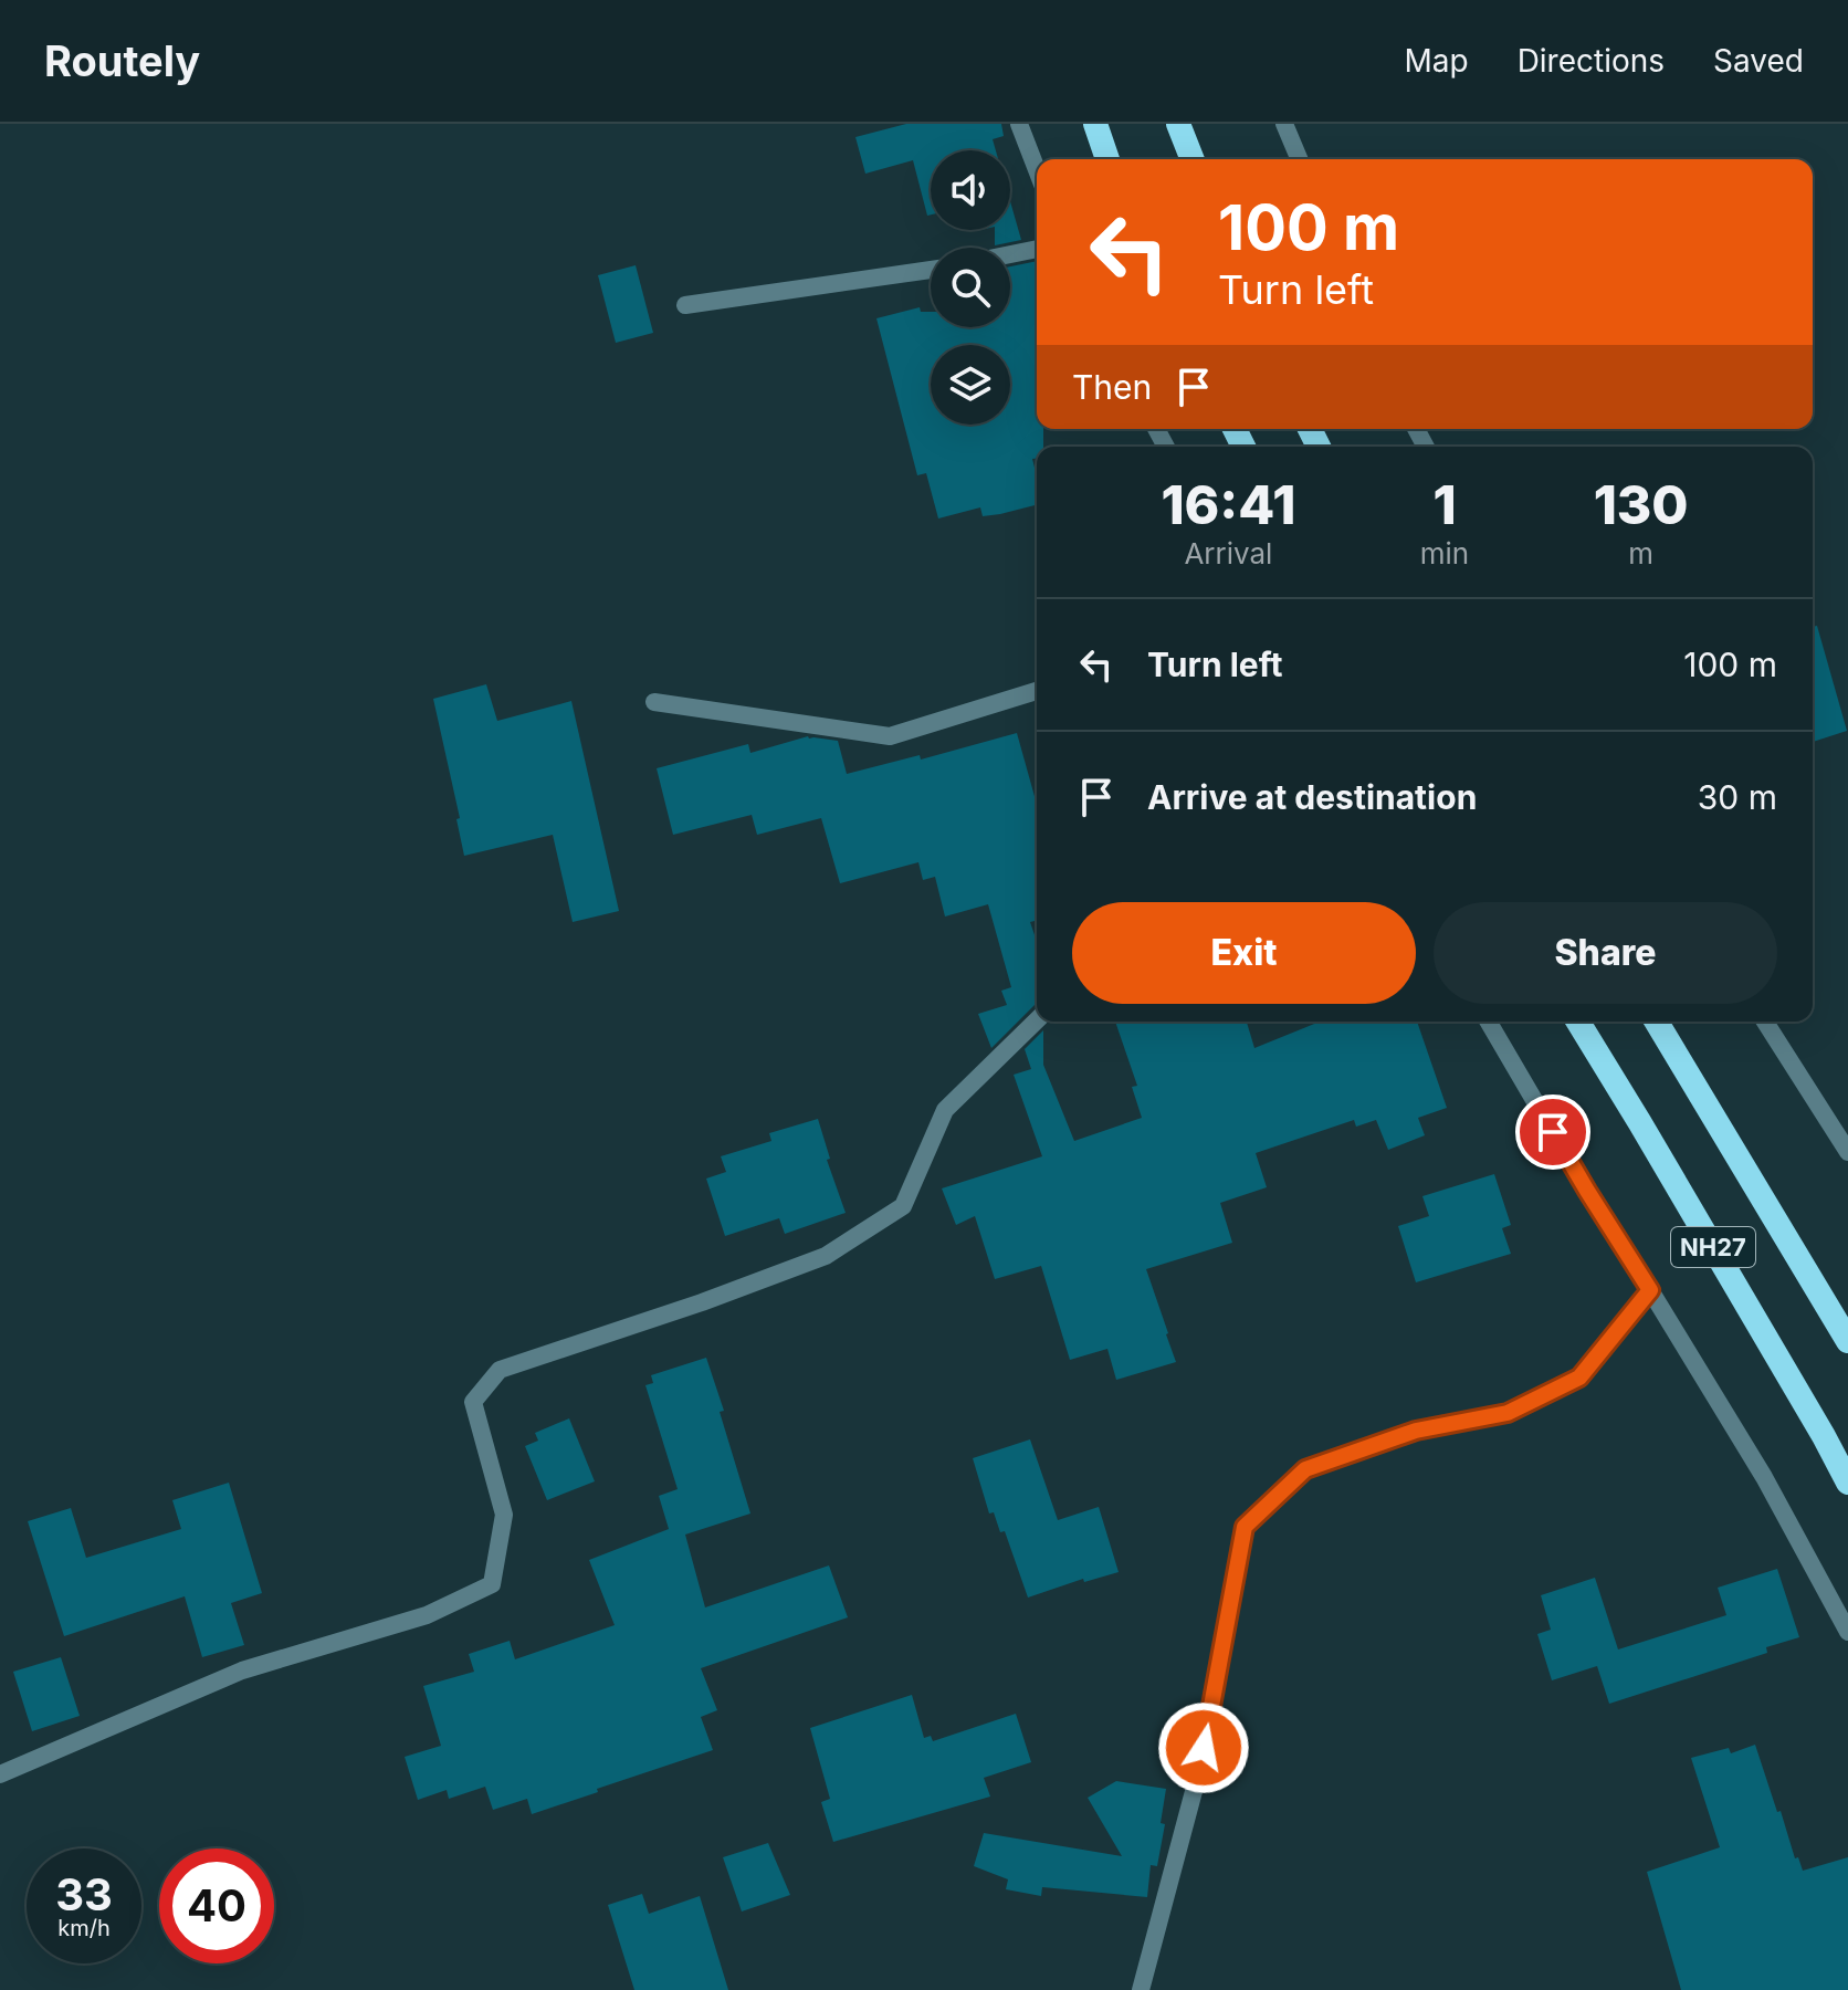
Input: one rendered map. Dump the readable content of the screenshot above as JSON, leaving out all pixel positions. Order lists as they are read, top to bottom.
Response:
{
  "streets": {
    "highway": ["NH27"]
  },
  "page": {
    "header": "Routely",
    "nav": ["Map", "Directions", "Saved"],
    "turn": ["100 m", "Turn left"],
    "then": "Then",
    "eta": [
      "16:41",
      "Arrival",
      "1",
      "min",
      "130",
      "m"
    ],
    "list": [
      {
        "name": "Turn left",
        "value": "100 m"
      },
      {
        "name": "Arrive at destination",
        "value": "30 m"
      }
    ],
    "buttons": ["Exit", "Share"],
    "speed": "33 km/h",
    "limit": "40"
  }
}
